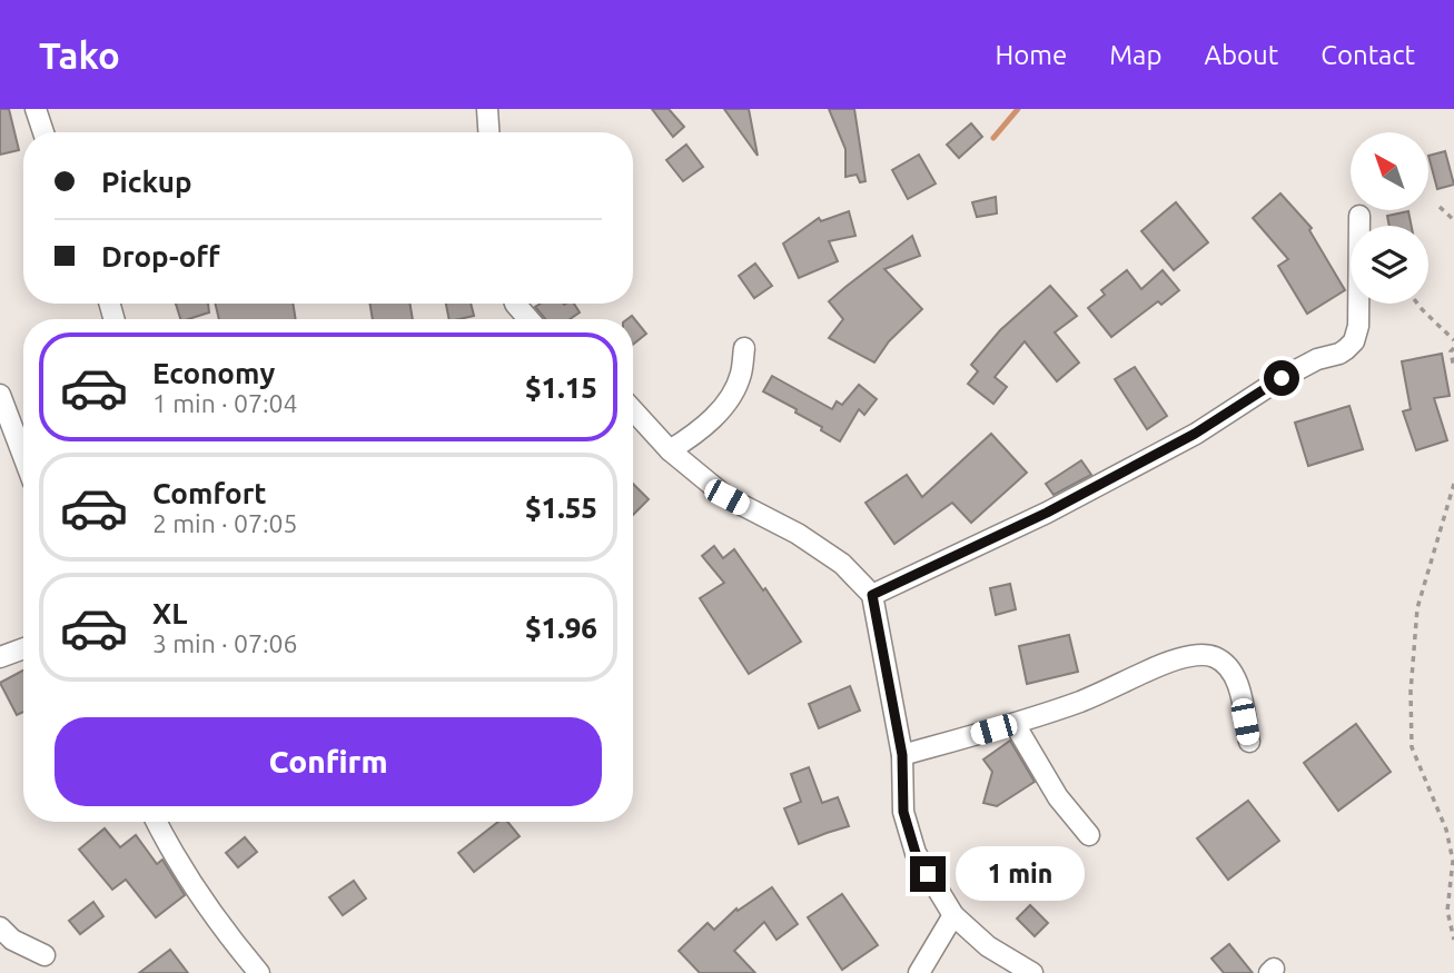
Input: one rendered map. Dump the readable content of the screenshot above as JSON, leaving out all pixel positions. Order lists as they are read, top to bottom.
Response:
{
  "north": "top left",
  "page": {
    "header": "Tako",
    "nav": [
      "Home",
      "Map",
      "About",
      "Contact"
    ],
    "banner": ["Pickup", "Drop-off"],
    "list": [
      {
        "name": "Economy",
        "note": "1 min · 07:04",
        "value": "$1.15"
      },
      {
        "name": "Comfort",
        "note": "2 min · 07:05",
        "value": "$1.55"
      },
      {
        "name": "XL",
        "note": "3 min · 07:06",
        "value": "$1.96"
      }
    ],
    "buttons": "Confirm",
    "bubble": "1 min"
  }
}
